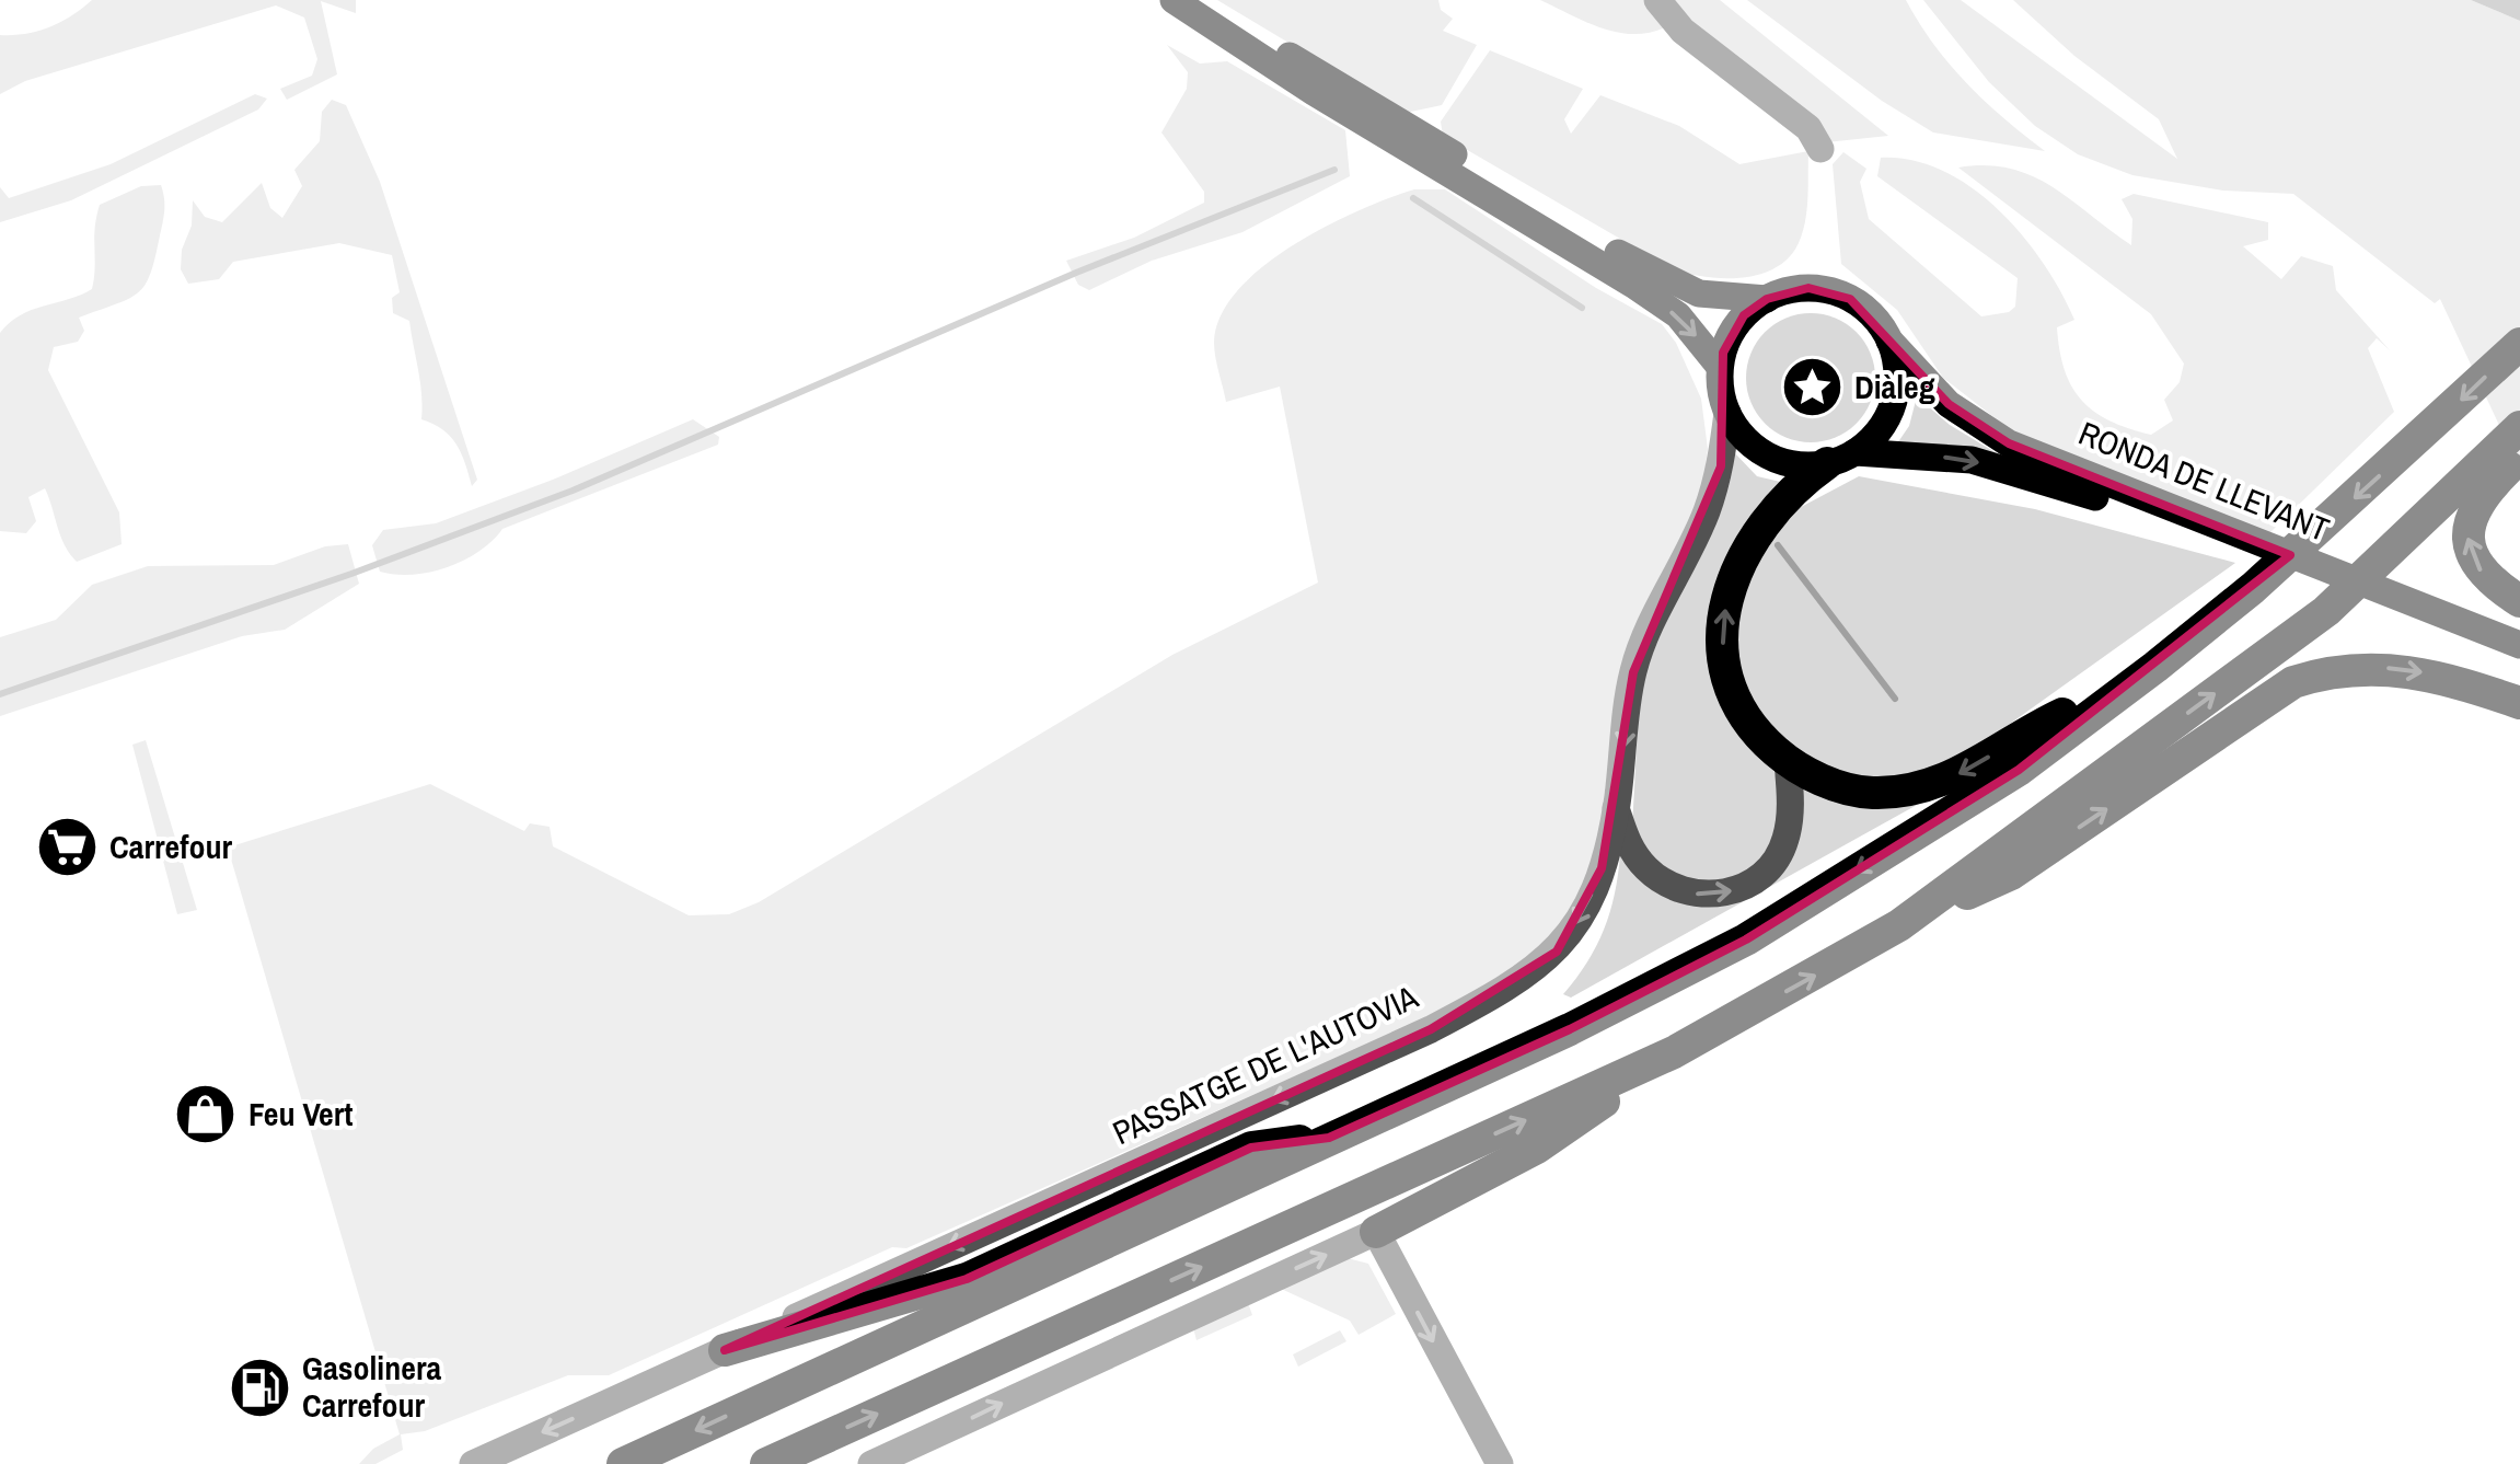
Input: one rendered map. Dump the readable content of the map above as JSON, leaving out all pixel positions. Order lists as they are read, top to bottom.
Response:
{
  "streets": {
    "main road": ["RONDA DE LLEVANT"],
    "street": ["PASSATGE DE L'AUTOVIA"]
  },
  "crossings": [
    ["RONDA DE LLEVANT", "PASSATGE DE L'AUTOVIA"]
  ],
  "places": {
    "place": ["Diàleg"],
    "supermarket": ["Carrefour"],
    "shop": ["Feu Vert"],
    "fuel station": ["Gasolinera Carrefour"]
  }
}
